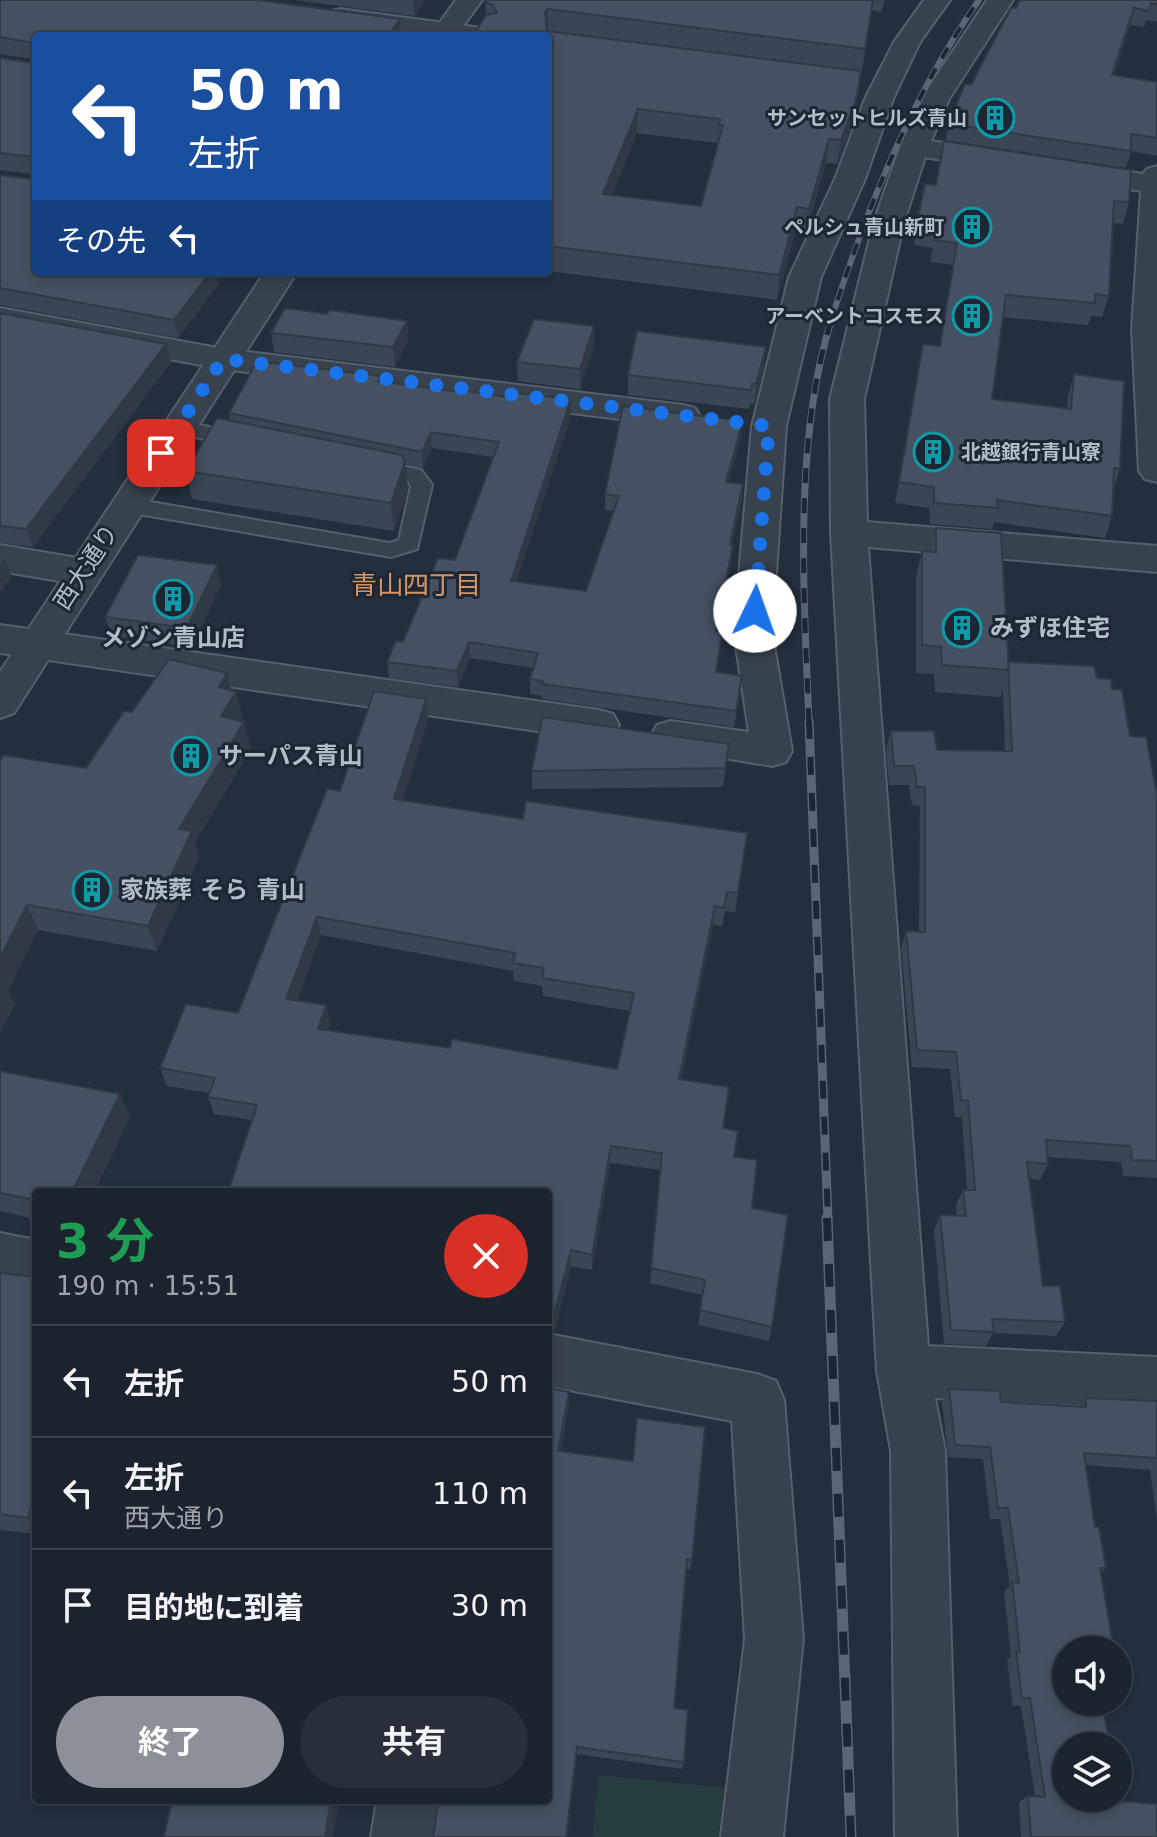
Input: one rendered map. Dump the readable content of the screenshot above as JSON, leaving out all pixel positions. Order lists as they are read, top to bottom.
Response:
{
  "streets": {
    "street": ["西大通り"]
  },
  "districts": ["青山四丁目"],
  "places": {
    "building": [
      "サンセットヒルズ青山",
      "ペルシュ青山新町",
      "アーベントコスモス",
      "北越銀行青山寮",
      "メゾン青山店",
      "みずほ住宅",
      "サーパス青山",
      "家族葬 そら 青山"
    ]
  },
  "page": {
    "turn": ["50 m", "左折"],
    "then": "その先",
    "heading": ["3 分", "190 m · 15:51"],
    "list": [
      {
        "name": "左折",
        "value": "50 m"
      },
      {
        "name": "左折",
        "note": "西大通り",
        "value": "110 m"
      },
      {
        "name": "目的地に到着",
        "value": "30 m"
      }
    ],
    "buttons": ["終了", "共有"]
  }
}
